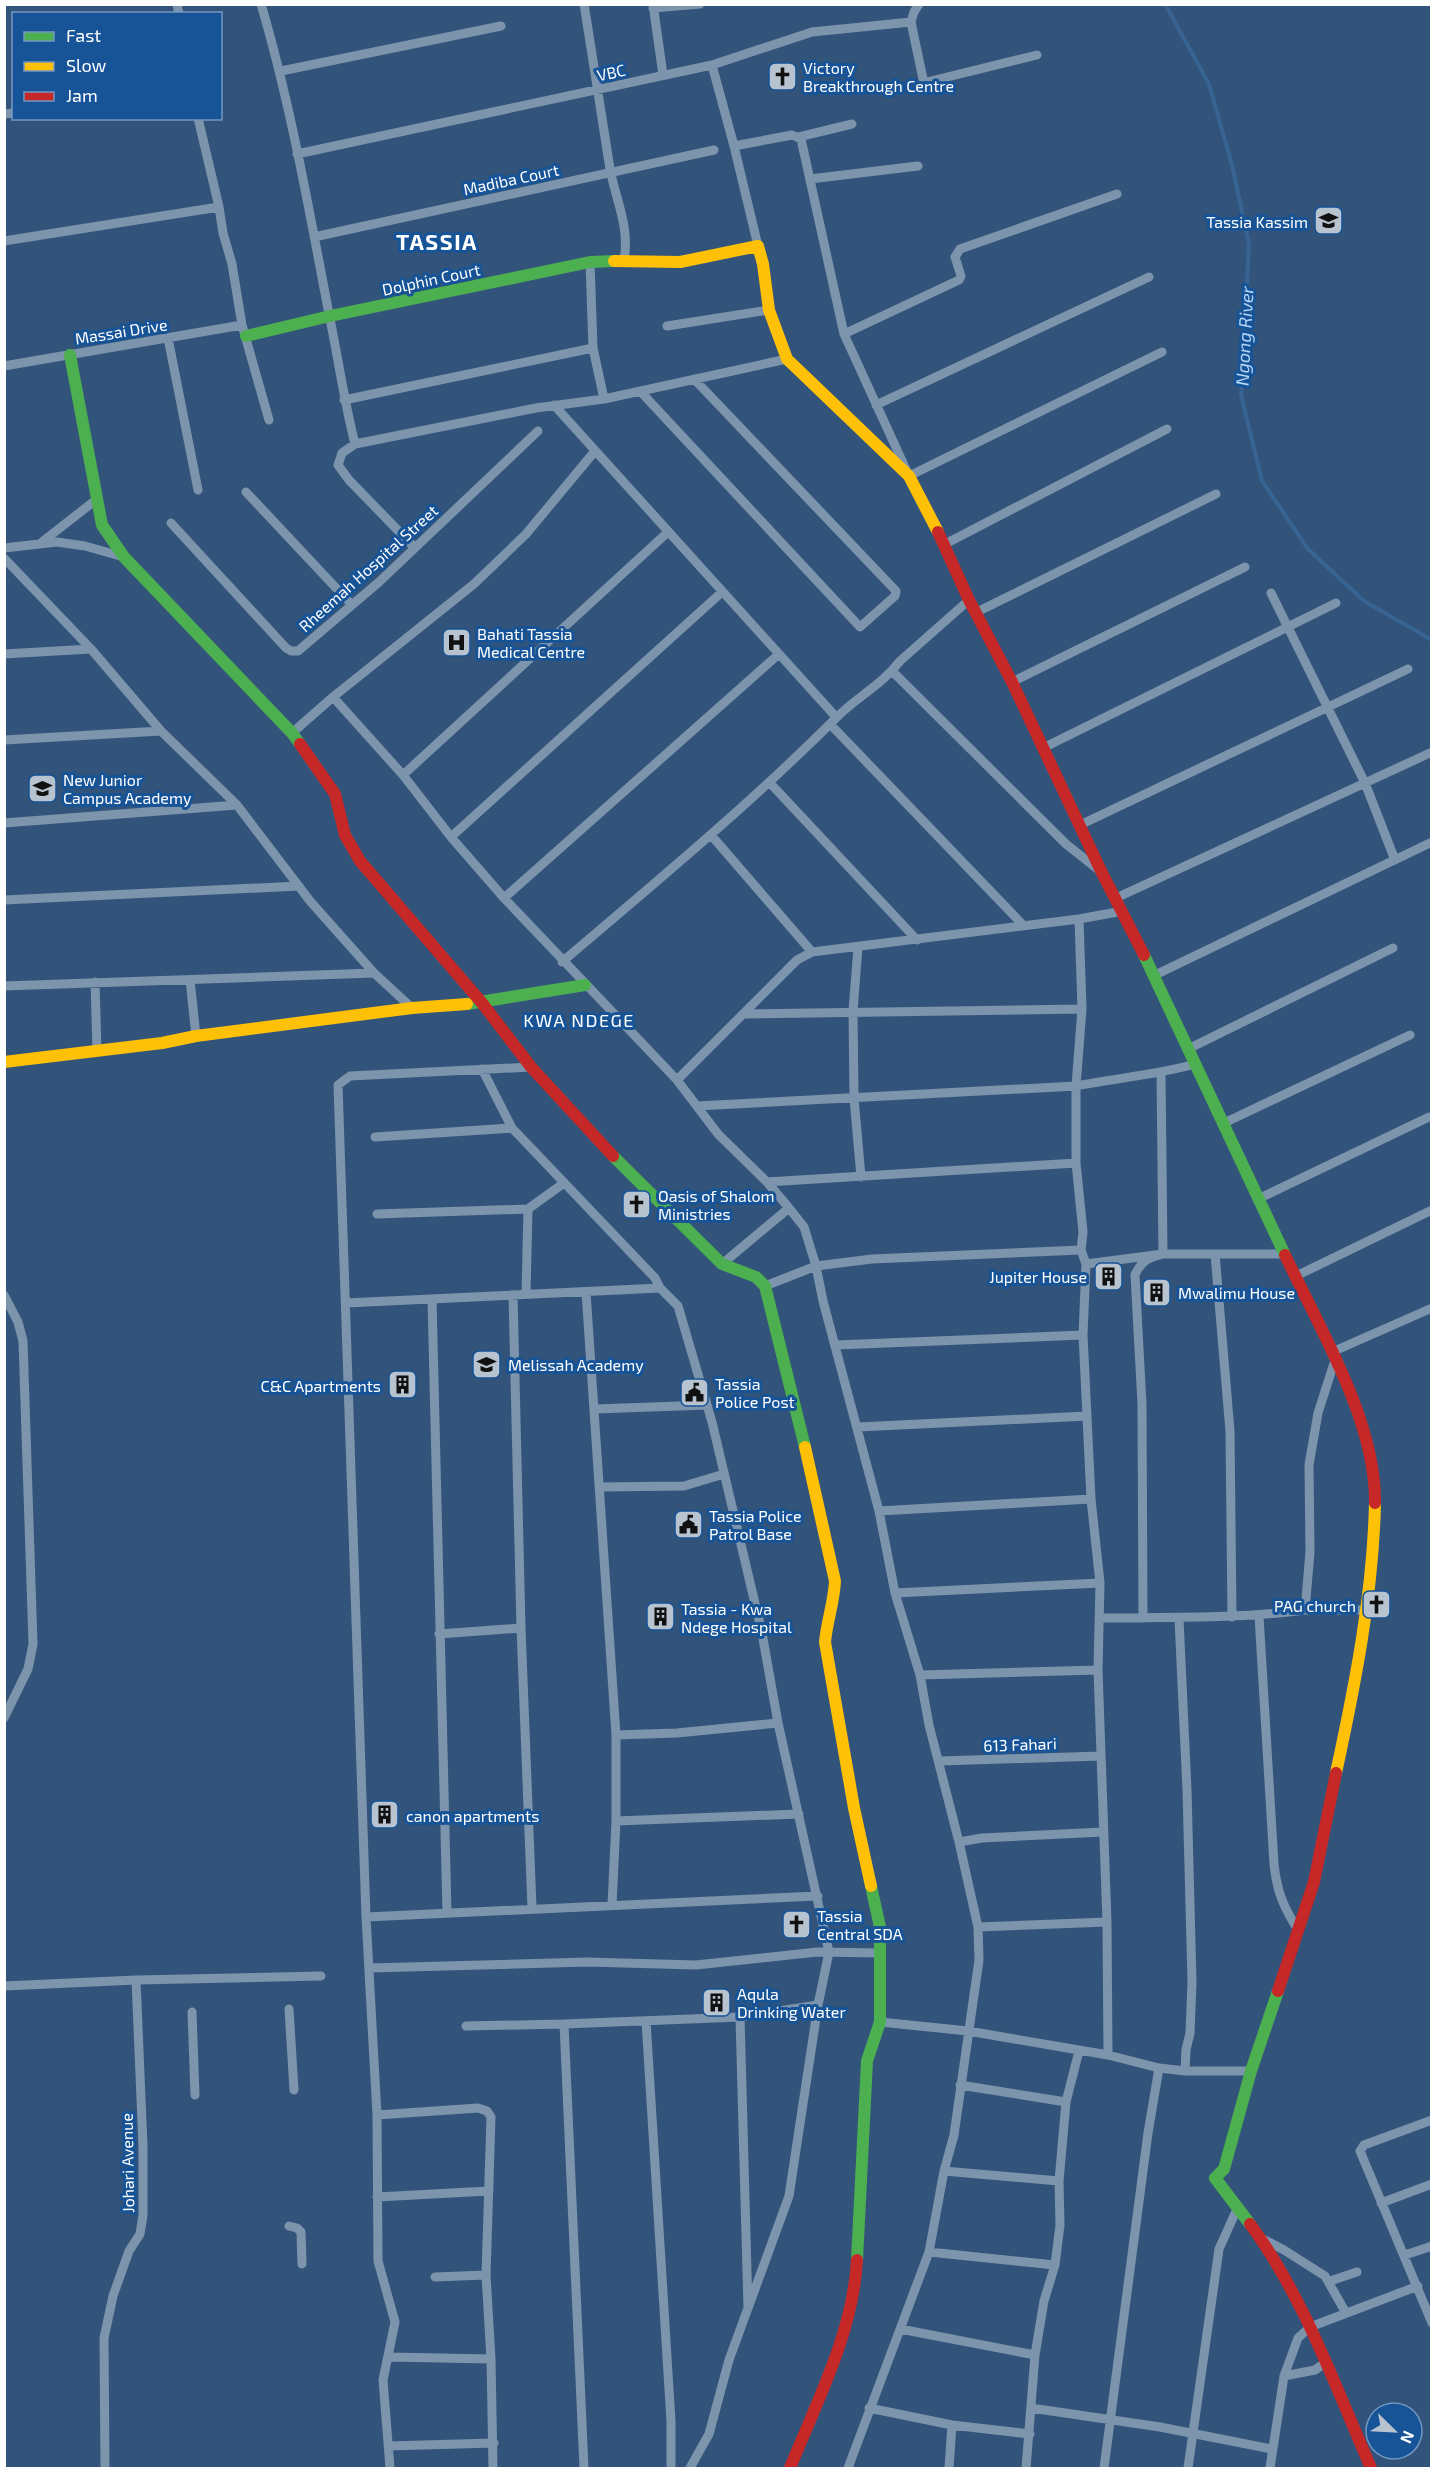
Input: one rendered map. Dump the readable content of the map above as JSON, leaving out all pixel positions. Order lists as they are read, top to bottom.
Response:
{
  "streets": {
    "street": [
      "VBC",
      "Madiba Court",
      "Dolphin Court",
      "Massai Drive",
      "Rheemah Hospital Street",
      "613 Fahari",
      "Johari Avenue"
    ]
  },
  "crossings": [
    ["Dolphin Court", "Massai Drive"]
  ],
  "districts": ["TASSIA", "KWA NDEGE"],
  "water": ["Ngong River"],
  "places": {
    "church": [
      "Victory Breakthrough Centre",
      "Oasis of Shalom Ministries",
      "PAG church",
      "Tassia Central SDA"
    ],
    "school or university": ["Tassia Kassim", "New Junior Campus Academy", "Melissah Academy"],
    "hospital": ["Bahati Tassia Medical Centre"],
    "building": [
      "Jupiter House",
      "Mwalimu House",
      "C&C Apartments",
      "Tassia - Kwa Ndege Hospital",
      "canon apartments",
      "Aqula Drinking Water"
    ],
    "public building": ["Tassia Police Post", "Tassia Police Patrol Base"]
  },
  "legend": ["Fast", "Slow", "Jam"],
  "north": "bottom right"
}
